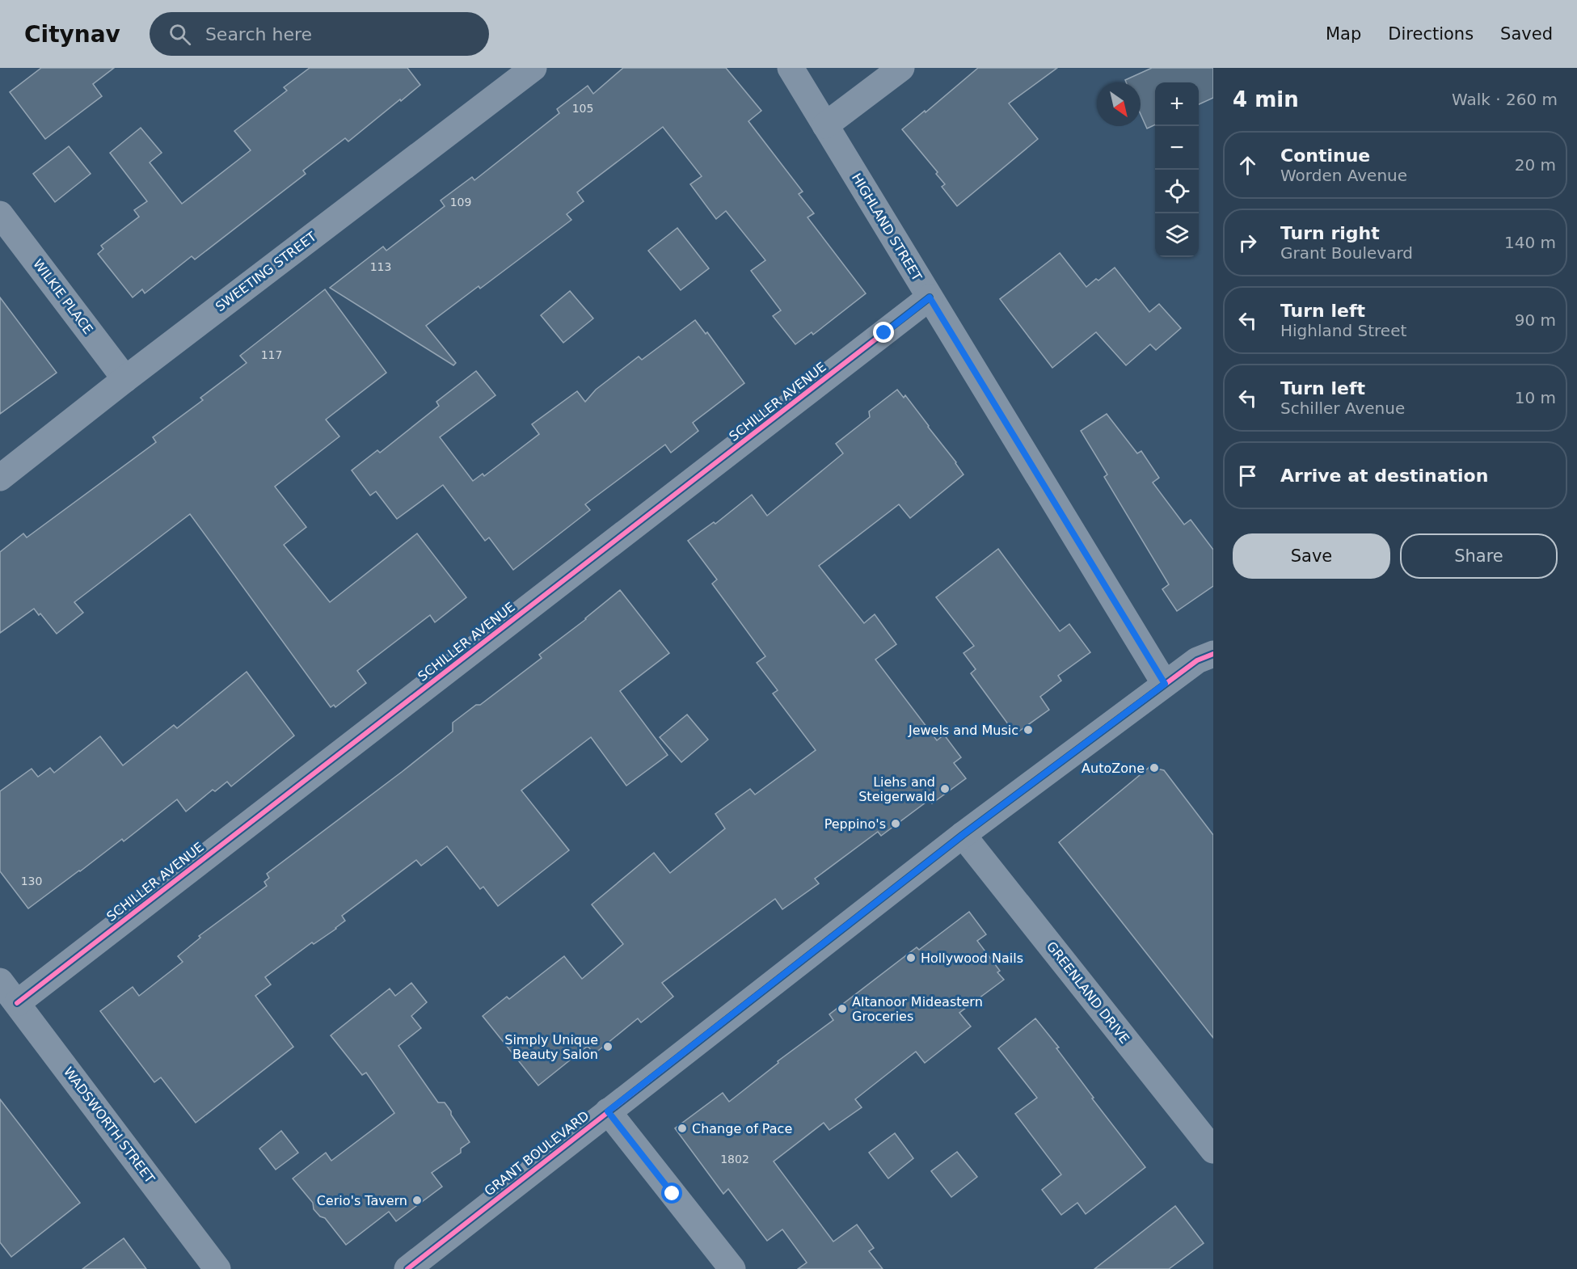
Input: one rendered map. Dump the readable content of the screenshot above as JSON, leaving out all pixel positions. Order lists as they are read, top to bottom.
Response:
{
  "streets": {
    "street": [
      "HIGHLAND STREET",
      "SWEETING STREET",
      "WILKIE PLACE",
      "SCHILLER AVENUE",
      "GREENLAND DRIVE",
      "WADSWORTH STREET",
      "GRANT BOULEVARD"
    ]
  },
  "crossings": [
    ["HIGHLAND STREET", "SCHILLER AVENUE"],
    ["HIGHLAND STREET", "GRANT BOULEVARD"],
    ["SWEETING STREET", "WILKIE PLACE"],
    ["SCHILLER AVENUE", "WADSWORTH STREET"],
    ["GREENLAND DRIVE", "GRANT BOULEVARD"]
  ],
  "places": [
    "Jewels and Music",
    "AutoZone",
    "Liehs and Steigerwald",
    "Peppino's",
    "Hollywood Nails",
    "Altanoor Mideastern Groceries",
    "Simply Unique Beauty Salon",
    "Change of Pace",
    "Cerio's Tavern"
  ],
  "house_numbers": [
    "105",
    "109",
    "113",
    "117",
    "130",
    "1802"
  ],
  "north": "bottom right",
  "page": {
    "header": "Citynav",
    "search": "Search here",
    "nav": ["Map", "Directions", "Saved"],
    "heading": ["4 min", "Walk · 260 m"],
    "map_buttons": ["+", "−"],
    "list": [
      ["Continue", "Worden Avenue", "20 m"],
      ["Turn right", "Grant Boulevard", "140 m"],
      ["Turn left", "Highland Street", "90 m"],
      ["Turn left", "Schiller Avenue", "10 m"],
      "Arrive at destination"
    ],
    "buttons": ["Save", "Share"]
  }
}
